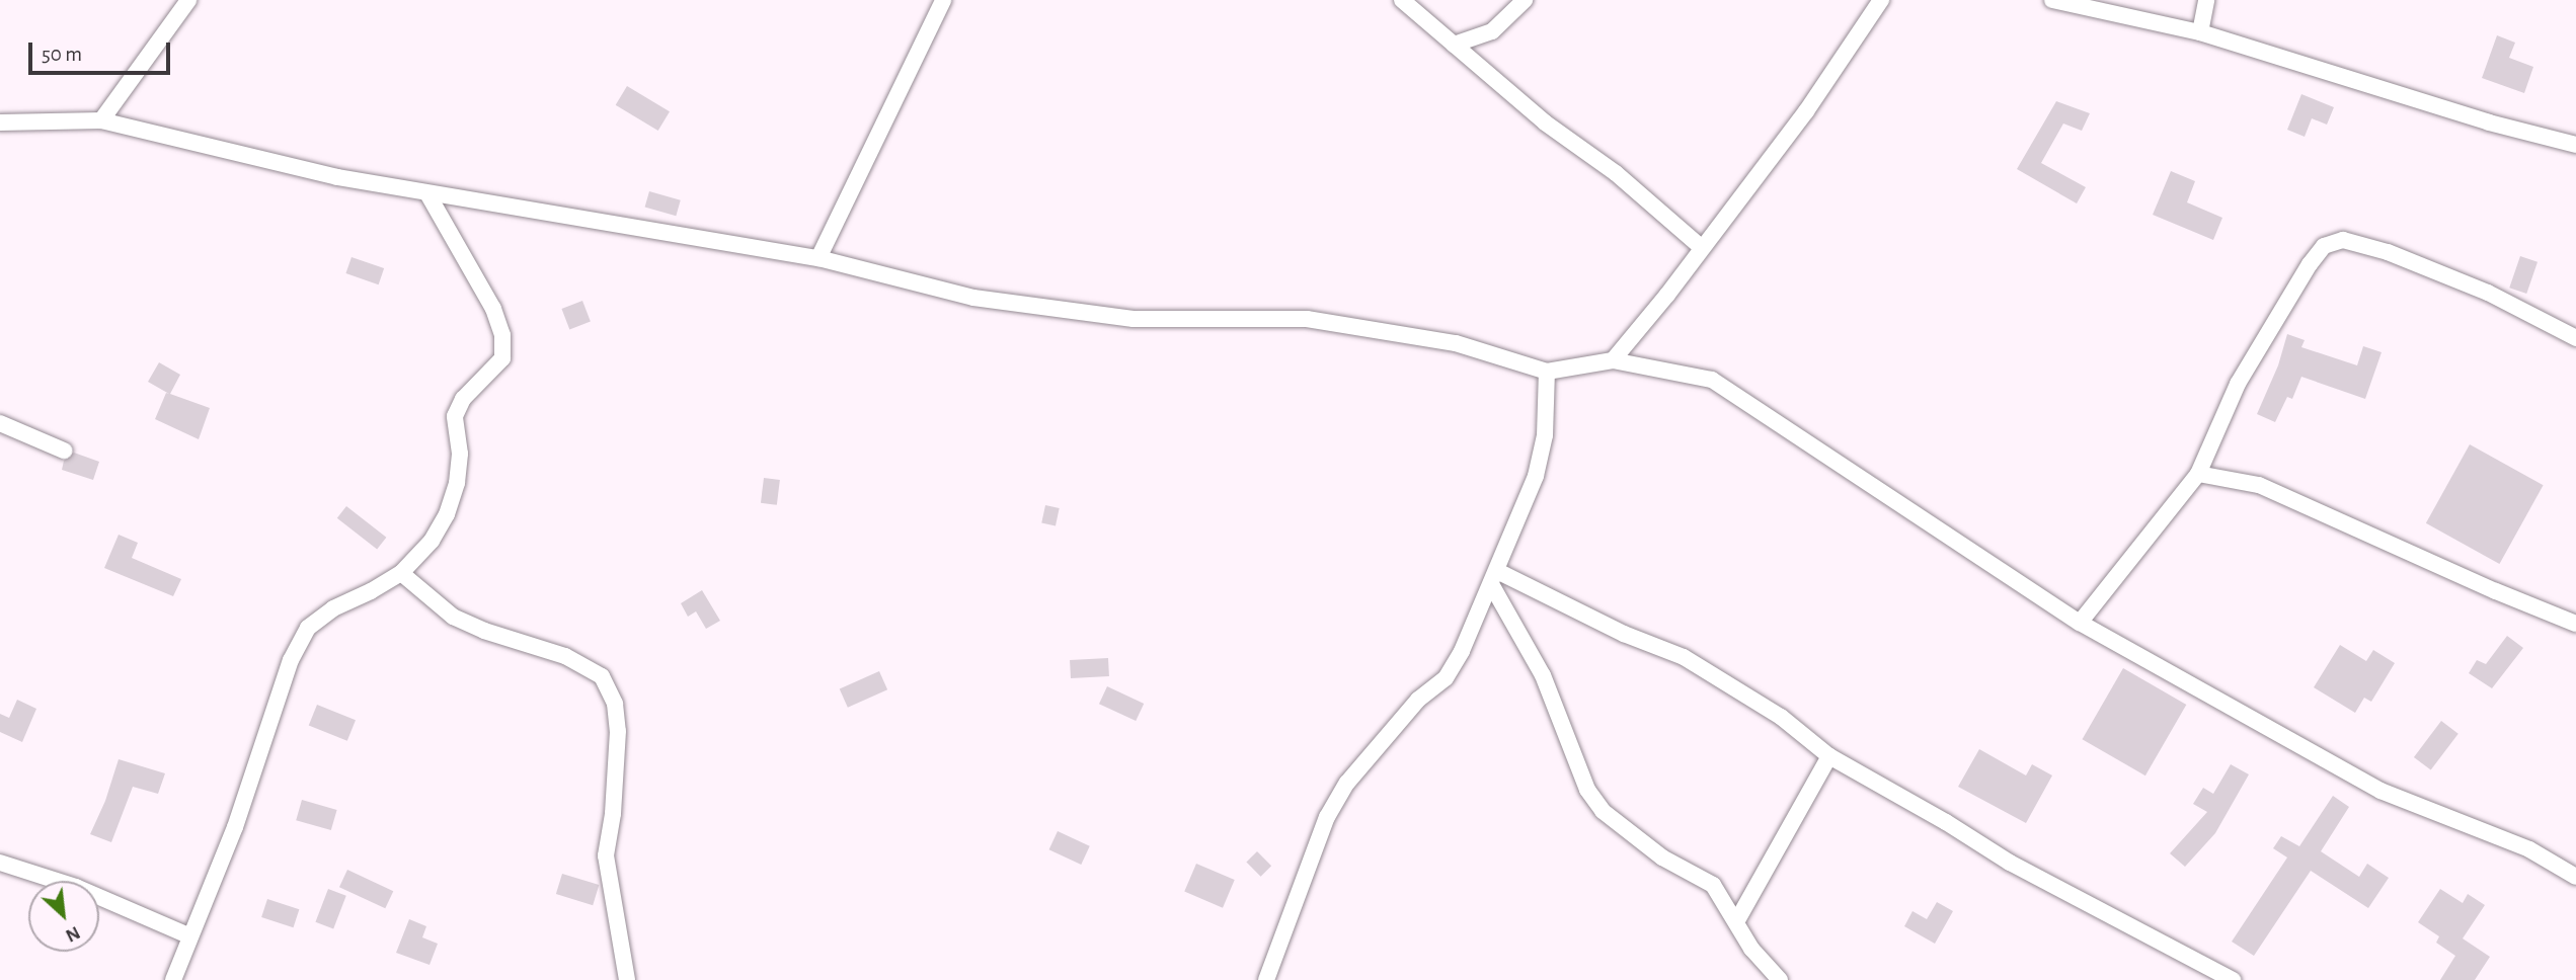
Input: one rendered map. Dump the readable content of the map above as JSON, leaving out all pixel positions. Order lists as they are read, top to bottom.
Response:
{
  "scale_bar": "50 m",
  "north": "bottom right"
}
